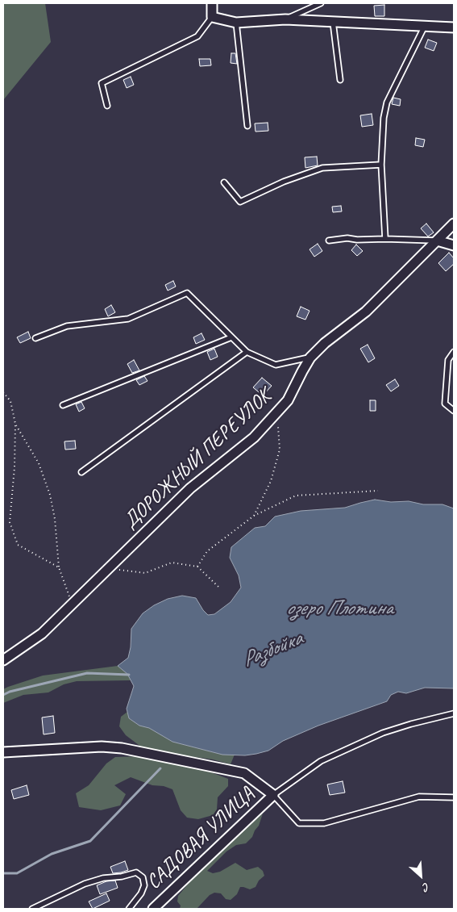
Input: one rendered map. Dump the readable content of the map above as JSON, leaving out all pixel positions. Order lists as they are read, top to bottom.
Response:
{
  "streets": {
    "street": ["ДОРОЖНЫЙ ПЕРЕУЛОК", "САДОВАЯ УЛИЦА"]
  },
  "water": ["озеро Плотина", "Разбойка"],
  "north": "bottom right"
}
